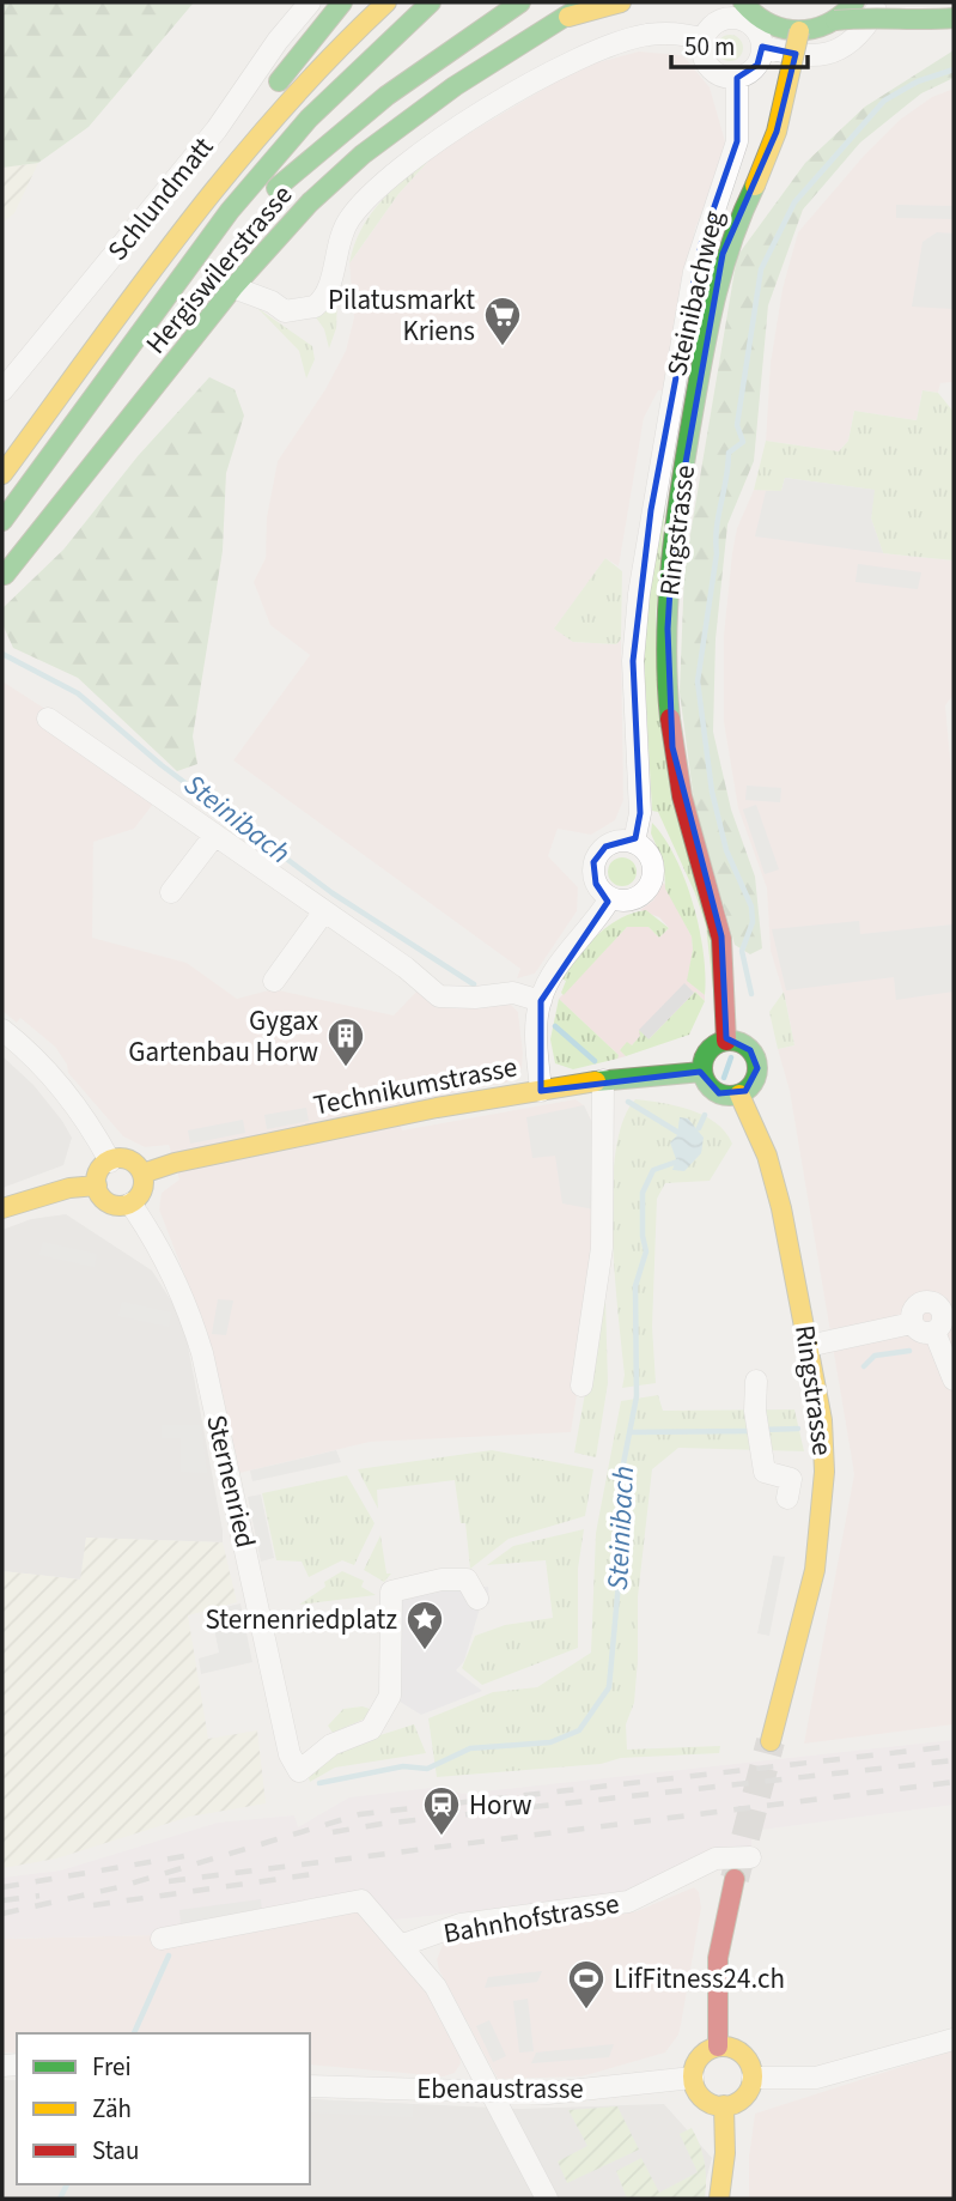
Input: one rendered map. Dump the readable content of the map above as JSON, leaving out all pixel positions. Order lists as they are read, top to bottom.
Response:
{
  "streets": {
    "main road": ["Hergiswilerstrasse", "Ringstrasse", "Technikumstrasse"],
    "street": [
      "Schlundmatt",
      "Steinibachweg",
      "Sternenried",
      "Bahnhofstrasse",
      "Ebenaustrasse"
    ]
  },
  "crossings": [
    ["Steinibachweg", "Ringstrasse"],
    ["Ringstrasse", "Technikumstrasse"],
    ["Technikumstrasse", "Sternenried"],
    ["Bahnhofstrasse", "Ebenaustrasse"]
  ],
  "water": ["Steinibach"],
  "places": {
    "supermarket": ["Pilatusmarkt Kriens"],
    "building": ["Gygax Gartenbau Horw"],
    "place": ["Sternenriedplatz"],
    "station": ["Horw"],
    "sports": ["LifFitness24.ch"]
  },
  "legend": ["Frei", "Zäh", "Stau"],
  "scale_bar": "50 m"
}
